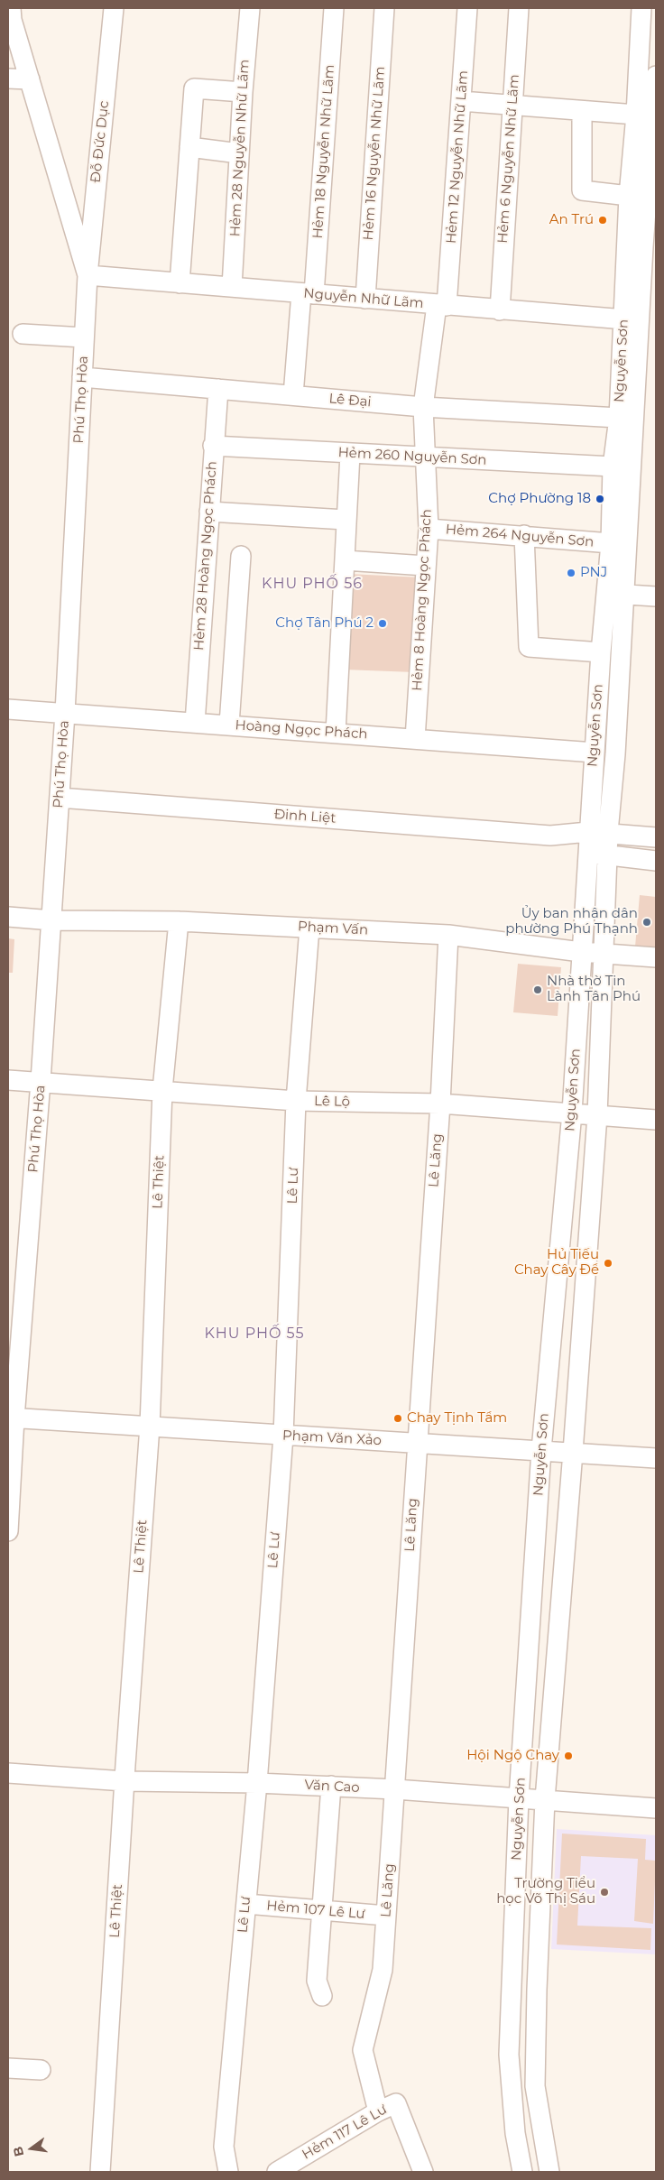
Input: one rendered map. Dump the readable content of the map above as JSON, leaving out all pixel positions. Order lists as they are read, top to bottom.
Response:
{
  "streets": {
    "street": [
      "Đỗ Đức Dục",
      "Hẻm 28 Nguyễn Nhữ Lãm",
      "Hẻm 18 Nguyễn Nhữ Lãm",
      "Hẻm 16 Nguyễn Nhữ Lãm",
      "Hẻm 12 Nguyễn Nhữ Lãm",
      "Hẻm 6 Nguyễn Nhữ Lãm",
      "Nguyễn Nhữ Lãm",
      "Nguyễn Sơn",
      "Phú Thọ Hòa",
      "Lê Đại",
      "Hẻm 260 Nguyễn Sơn",
      "Hẻm 264 Nguyễn Sơn",
      "Hẻm 28 Hoàng Ngọc Phách",
      "Hẻm 8 Hoàng Ngọc Phách",
      "Hoàng Ngọc Phách",
      "Đinh Liệt",
      "Phạm Vấn",
      "Lê Lộ",
      "Lê Lăng",
      "Lê Thiệt",
      "Lê Lư",
      "Phạm Văn Xảo",
      "Văn Cao",
      "Hẻm 107 Lê Lư",
      "Hẻm 117 Lê Lư"
    ]
  },
  "crossings": [
    ["Đỗ Đức Dục", "Nguyễn Nhữ Lãm"],
    ["Đỗ Đức Dục", "Phú Thọ Hòa"],
    ["Hẻm 28 Nguyễn Nhữ Lãm", "Nguyễn Nhữ Lãm"],
    ["Hẻm 18 Nguyễn Nhữ Lãm", "Nguyễn Nhữ Lãm"],
    ["Hẻm 18 Nguyễn Nhữ Lãm", "Lê Đại"],
    ["Hẻm 16 Nguyễn Nhữ Lãm", "Nguyễn Nhữ Lãm"],
    ["Hẻm 12 Nguyễn Nhữ Lãm", "Nguyễn Nhữ Lãm"],
    ["Hẻm 12 Nguyễn Nhữ Lãm", "Lê Đại"],
    ["Hẻm 12 Nguyễn Nhữ Lãm", "Hẻm 8 Hoàng Ngọc Phách"],
    ["Hẻm 6 Nguyễn Nhữ Lãm", "Nguyễn Nhữ Lãm"],
    ["Nguyễn Nhữ Lãm", "Nguyễn Sơn"],
    ["Nguyễn Nhữ Lãm", "Phú Thọ Hòa"],
    ["Nguyễn Sơn", "Lê Đại"],
    ["Nguyễn Sơn", "Hẻm 260 Nguyễn Sơn"],
    ["Nguyễn Sơn", "Hẻm 264 Nguyễn Sơn"],
    ["Nguyễn Sơn", "Hoàng Ngọc Phách"],
    ["Nguyễn Sơn", "Đinh Liệt"],
    ["Nguyễn Sơn", "Phạm Vấn"],
    ["Nguyễn Sơn", "Lê Lộ"],
    ["Nguyễn Sơn", "Phạm Văn Xảo"],
    ["Nguyễn Sơn", "Văn Cao"],
    ["Phú Thọ Hòa", "Lê Đại"],
    ["Phú Thọ Hòa", "Hoàng Ngọc Phách"],
    ["Phú Thọ Hòa", "Đinh Liệt"],
    ["Phú Thọ Hòa", "Phạm Vấn"],
    ["Phú Thọ Hòa", "Lê Lộ"],
    ["Phú Thọ Hòa", "Phạm Văn Xảo"],
    ["Lê Đại", "Hẻm 28 Hoàng Ngọc Phách"],
    ["Lê Đại", "Hẻm 8 Hoàng Ngọc Phách"],
    ["Hẻm 260 Nguyễn Sơn", "Hẻm 28 Hoàng Ngọc Phách"],
    ["Hẻm 260 Nguyễn Sơn", "Hẻm 8 Hoàng Ngọc Phách"],
    ["Hẻm 264 Nguyễn Sơn", "Hẻm 8 Hoàng Ngọc Phách"],
    ["Hẻm 28 Hoàng Ngọc Phách", "Hoàng Ngọc Phách"],
    ["Hẻm 8 Hoàng Ngọc Phách", "Hoàng Ngọc Phách"],
    ["Phạm Vấn", "Lê Lăng"],
    ["Phạm Vấn", "Lê Thiệt"],
    ["Phạm Vấn", "Lê Lư"],
    ["Lê Lộ", "Lê Lăng"],
    ["Lê Lộ", "Lê Thiệt"],
    ["Lê Lộ", "Lê Lư"],
    ["Lê Lăng", "Phạm Văn Xảo"],
    ["Lê Lăng", "Văn Cao"],
    ["Lê Lăng", "Hẻm 107 Lê Lư"],
    ["Lê Lăng", "Hẻm 117 Lê Lư"],
    ["Lê Thiệt", "Phạm Văn Xảo"],
    ["Lê Thiệt", "Văn Cao"],
    ["Lê Lư", "Phạm Văn Xảo"],
    ["Lê Lư", "Văn Cao"],
    ["Lê Lư", "Hẻm 107 Lê Lư"]
  ],
  "districts": ["KHU PHỐ 56", "KHU PHỐ 55"],
  "places": [
    "An Trú",
    "Chợ Phường 18",
    "PNJ",
    "Chợ Tân Phú 2",
    "Ủy ban nhân dân phường Phú Thạnh",
    "Nhà thờ Tin Lành Tân Phú",
    "Hủ Tiếu Chay Cây Đề",
    "Chay Tịnh Tầm",
    "Hội Ngộ Chay",
    "Trường Tiểu học Võ Thị Sáu"
  ],
  "north": "left"
}
